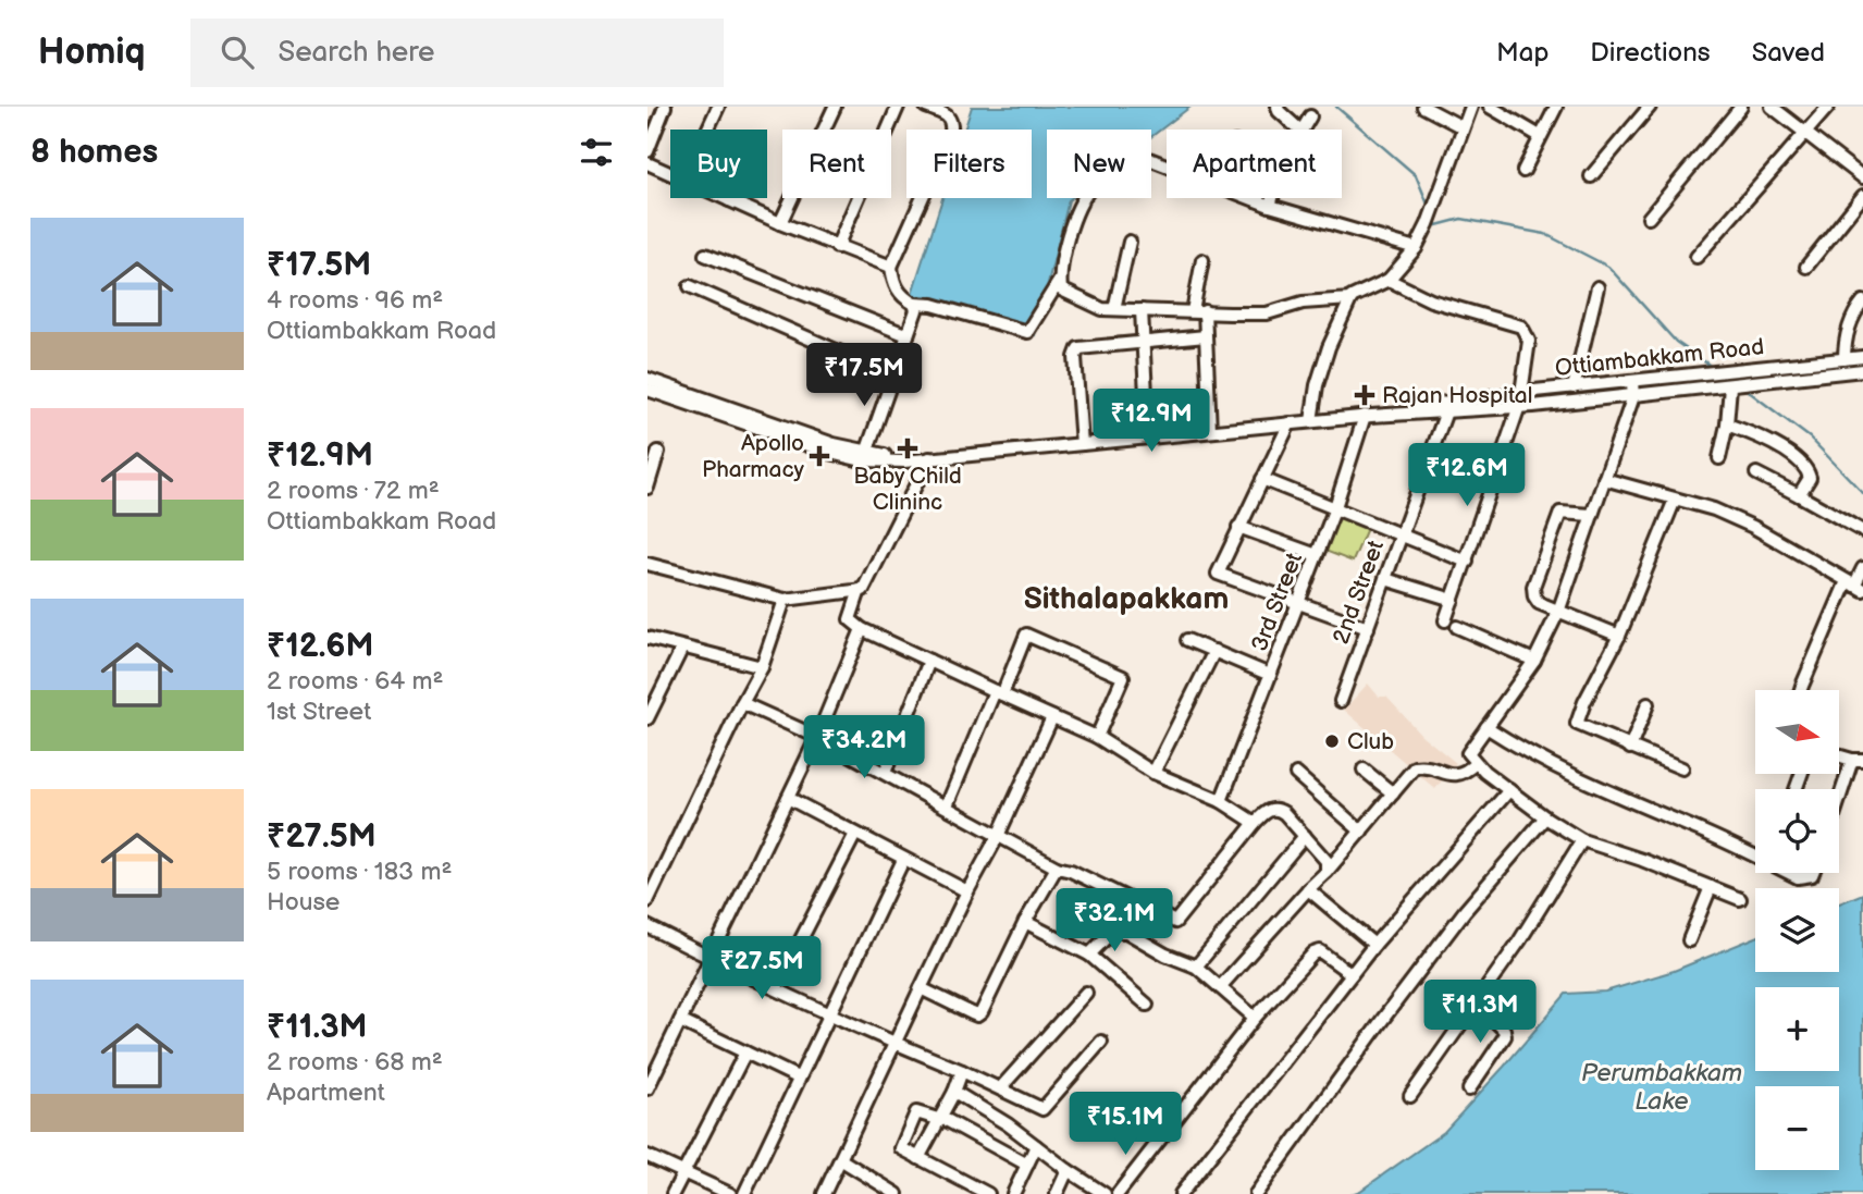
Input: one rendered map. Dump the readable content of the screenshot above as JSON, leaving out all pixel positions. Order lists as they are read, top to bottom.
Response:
{
  "streets": {
    "street": ["Ottiambakkam Road", "2nd Street", "3rd Street"]
  },
  "crossings": [
    ["Ottiambakkam Road", "2nd Street"],
    ["Ottiambakkam Road", "3rd Street"]
  ],
  "districts": ["Sithalapakkam"],
  "water": ["Perumbakkam Lake"],
  "places": {
    "health": ["Rajan Hospital", "Baby Child Clininc", "Apollo Pharmacy"],
    "other": ["Club"]
  },
  "north": "right",
  "page": {
    "header": "Homiq",
    "search": "Search here",
    "nav": ["Map", "Directions", "Saved"],
    "heading": "8 homes",
    "chip": [
      "Buy",
      "Rent",
      "Filters",
      "New",
      "Apartment"
    ],
    "list": [
      {
        "name": "₹17.5M",
        "note": "4 rooms · 96 m² · Ottiambakkam Road"
      },
      {
        "name": "₹12.9M",
        "note": "2 rooms · 72 m² · Ottiambakkam Road"
      },
      {
        "name": "₹12.6M",
        "note": "2 rooms · 64 m² · 1st Street"
      },
      {
        "name": "₹27.5M",
        "note": "5 rooms · 183 m² · House"
      },
      {
        "name": "₹11.3M",
        "note": "2 rooms · 68 m² · Apartment"
      }
    ],
    "price": [
      "₹17.5M",
      "₹12.9M",
      "₹12.6M",
      "₹34.2M",
      "₹32.1M",
      "₹27.5M",
      "₹11.3M",
      "₹15.1M"
    ],
    "map_buttons": ["+", "−"]
  }
}
